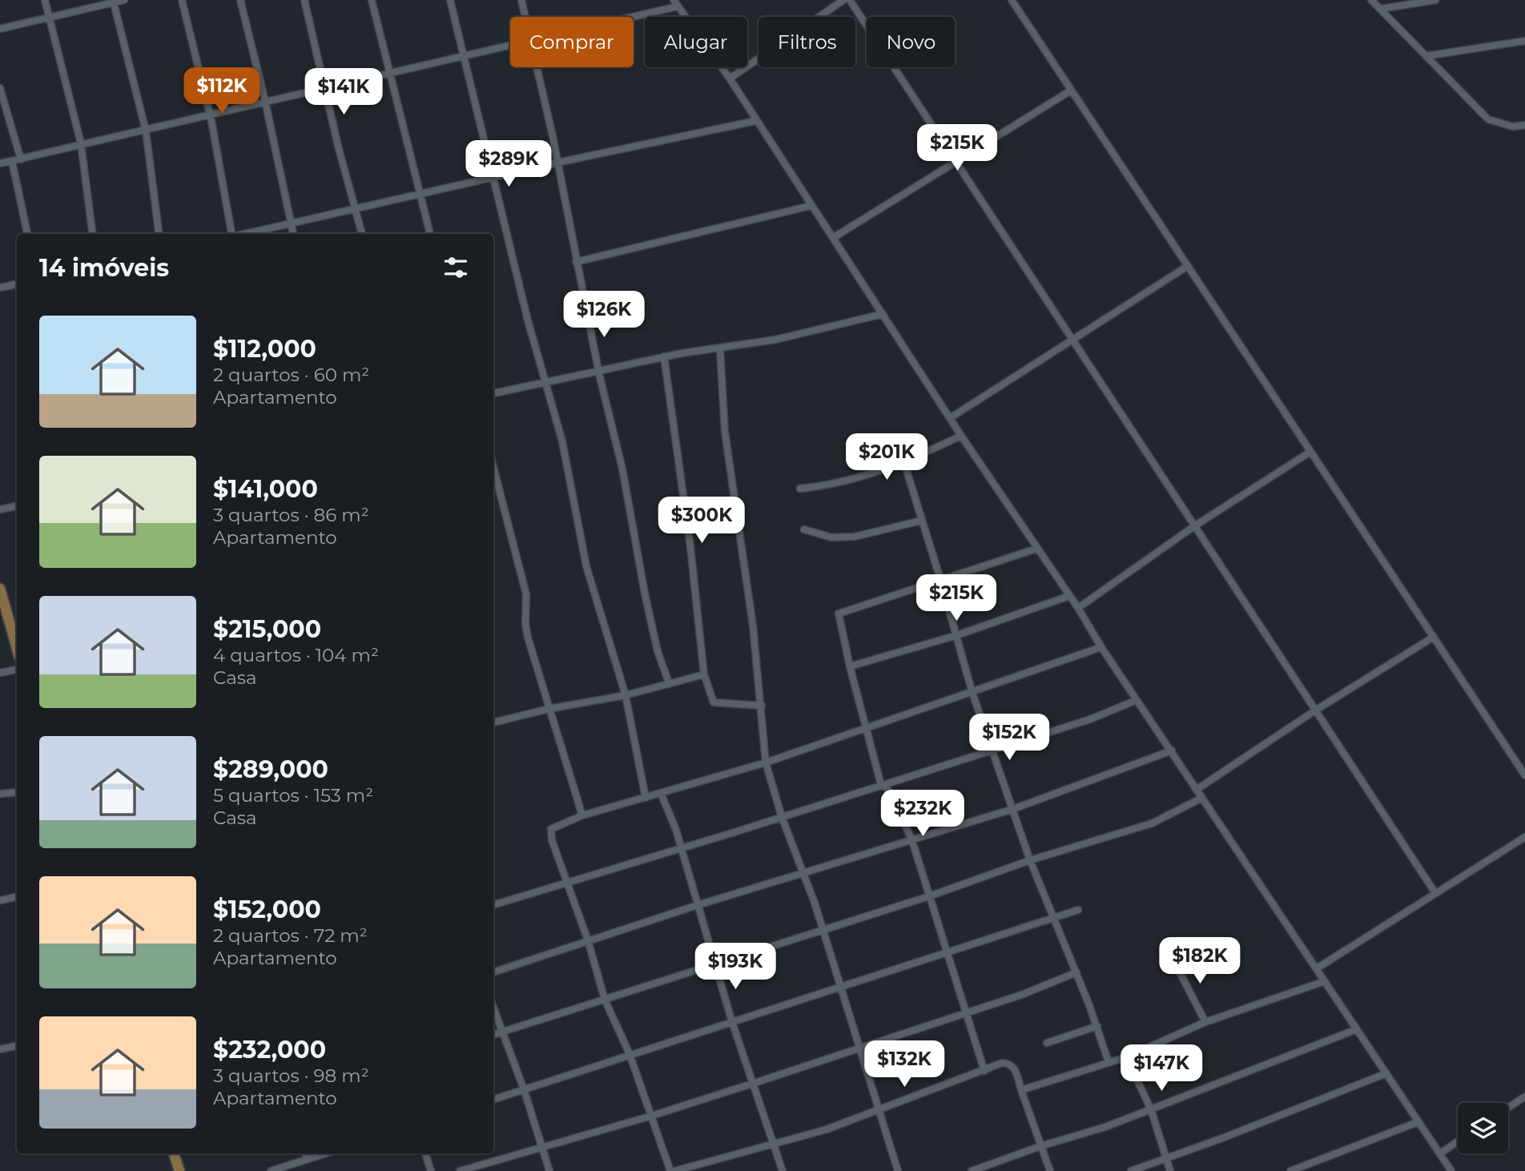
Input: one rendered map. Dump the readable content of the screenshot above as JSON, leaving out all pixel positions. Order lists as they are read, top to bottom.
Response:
{
  "page": {
    "chip": [
      "Comprar",
      "Alugar",
      "Filtros",
      "Novo"
    ],
    "price": [
      "$112K",
      "$141K",
      "$215K",
      "$289K",
      "$126K",
      "$201K",
      "$300K",
      "$215K",
      "$152K",
      "$232K",
      "$182K",
      "$193K",
      "$132K",
      "$147K"
    ],
    "heading": "14 imóveis",
    "list": [
      {
        "name": "$112,000",
        "note": "2 quartos · 60 m² · Apartamento"
      },
      {
        "name": "$141,000",
        "note": "3 quartos · 86 m² · Apartamento"
      },
      {
        "name": "$215,000",
        "note": "4 quartos · 104 m² · Casa"
      },
      {
        "name": "$289,000",
        "note": "5 quartos · 153 m² · Casa"
      },
      {
        "name": "$152,000",
        "note": "2 quartos · 72 m² · Apartamento"
      },
      {
        "name": "$232,000",
        "note": "3 quartos · 98 m² · Apartamento"
      }
    ]
  }
}
